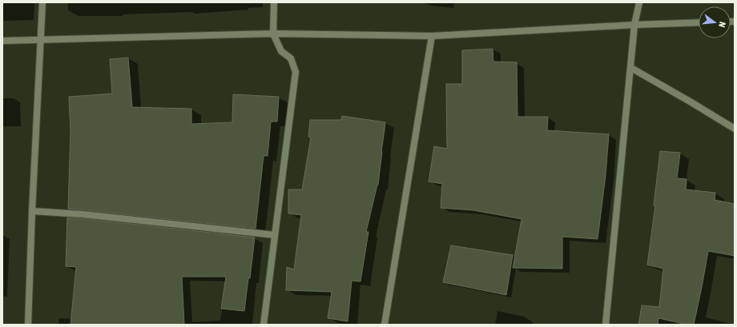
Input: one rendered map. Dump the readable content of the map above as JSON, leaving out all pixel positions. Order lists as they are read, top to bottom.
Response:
{
  "north": "right"
}
